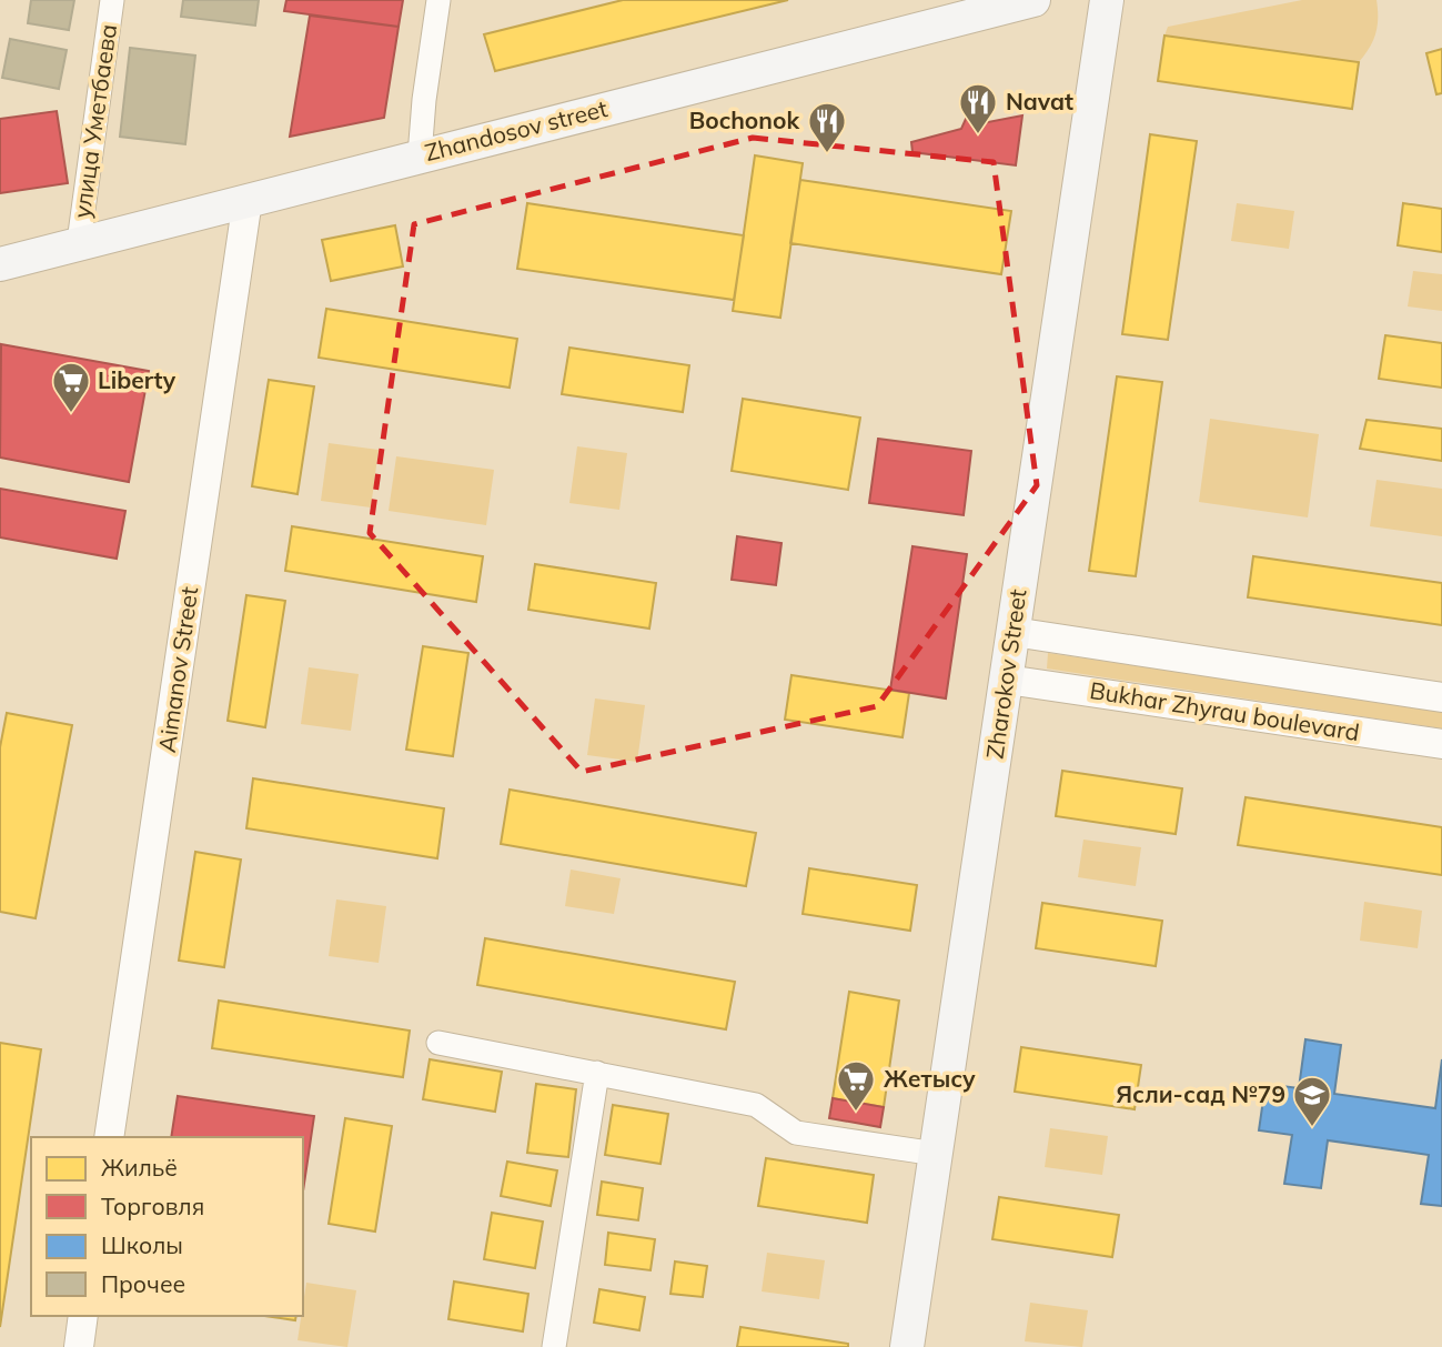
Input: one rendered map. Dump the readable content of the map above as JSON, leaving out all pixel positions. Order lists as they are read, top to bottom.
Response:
{
  "streets": {
    "main road": ["Zhandosov street", "Zharokov Street"],
    "street": ["улица Уметбаева", "Aimanov Street", "Bukhar Zhyrau boulevard"]
  },
  "crossings": [
    ["улица Уметбаева", "Zhandosov street"],
    ["Zhandosov street", "Aimanov Street"],
    ["Zharokov Street", "Bukhar Zhyrau boulevard"]
  ],
  "places": {
    "restaurant": ["Navat", "Bochonok"],
    "supermarket": ["Liberty", "Жетысу"],
    "school or university": ["Ясли-сад №79"]
  },
  "legend": [
    "Жильё",
    "Торговля",
    "Школы",
    "Прочее"
  ]
}
